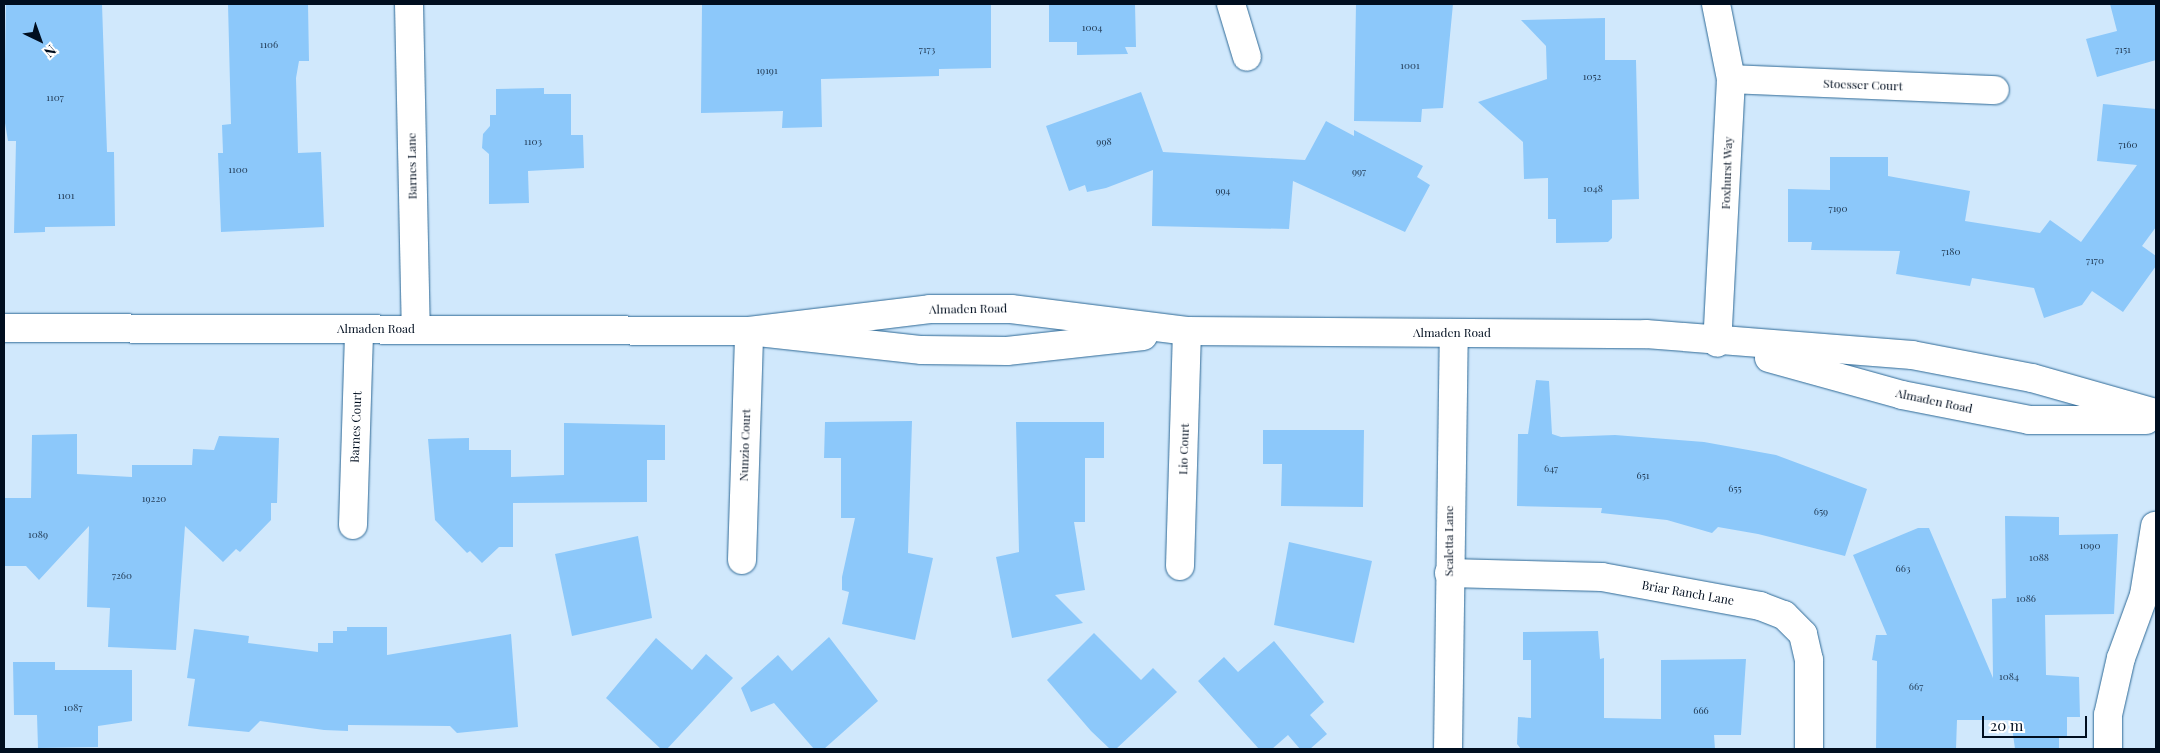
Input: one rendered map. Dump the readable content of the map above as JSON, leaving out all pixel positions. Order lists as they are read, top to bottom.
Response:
{
  "streets": {
    "street": [
      "Stoesser Court",
      "Barnes Lane",
      "Foxhurst Way",
      "Almaden Road",
      "Barnes Court",
      "Nunzio Court",
      "Lio Court",
      "Scaletta Lane",
      "Briar Ranch Lane"
    ]
  },
  "crossings": [
    ["Stoesser Court", "Foxhurst Way"],
    ["Barnes Lane", "Almaden Road"],
    ["Foxhurst Way", "Almaden Road"],
    ["Almaden Road", "Barnes Court"],
    ["Almaden Road", "Nunzio Court"],
    ["Almaden Road", "Lio Court"],
    ["Almaden Road", "Scaletta Lane"],
    ["Scaletta Lane", "Briar Ranch Lane"]
  ],
  "house_numbers": [
    "1004",
    "1106",
    "7173",
    "7151",
    "1001",
    "19191",
    "1052",
    "1107",
    "1103",
    "998",
    "7160",
    "1100",
    "997",
    "1048",
    "994",
    "1101",
    "7190",
    "7180",
    "7170",
    "647",
    "651",
    "655",
    "19220",
    "659",
    "1089",
    "1090",
    "1088",
    "663",
    "7260",
    "1086",
    "1084",
    "667",
    "1087",
    "666"
  ],
  "scale_bar": "20 m",
  "north": "bottom right"
}
